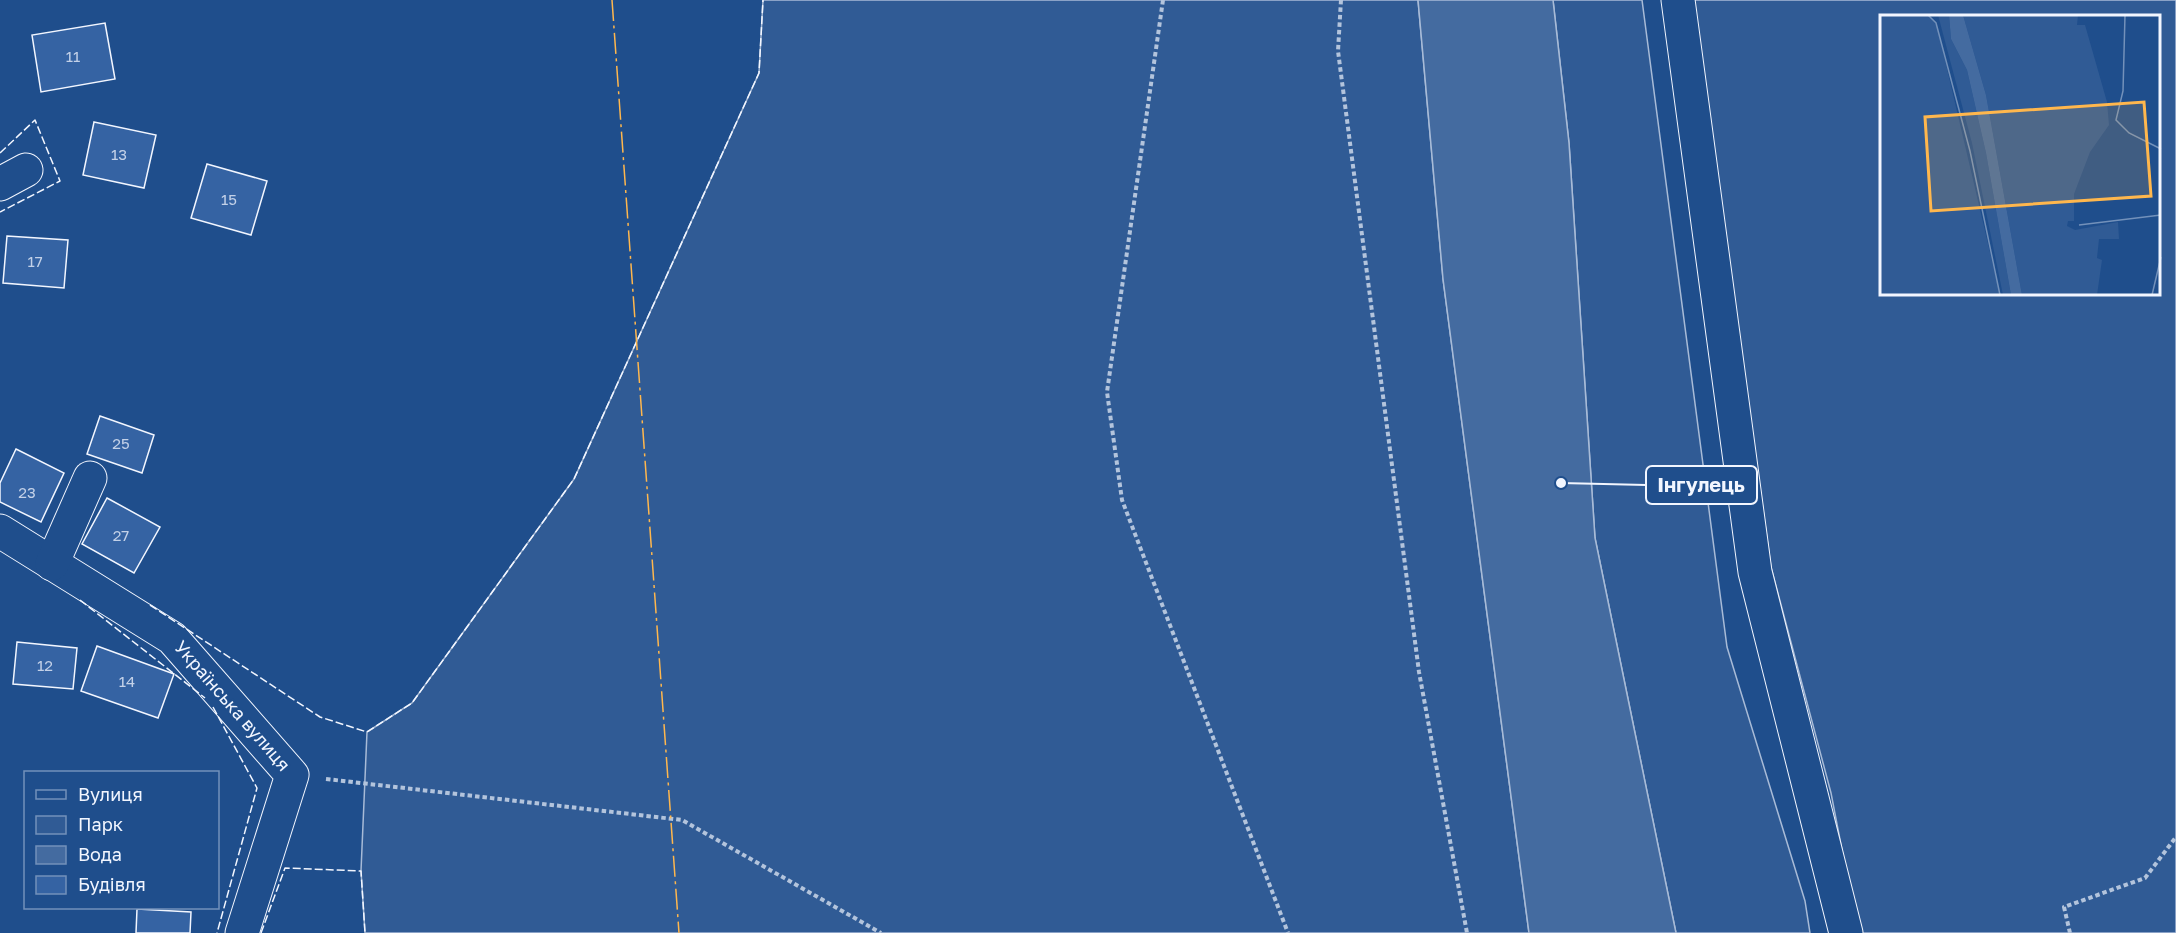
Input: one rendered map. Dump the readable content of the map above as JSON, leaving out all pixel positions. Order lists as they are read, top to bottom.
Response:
{
  "streets": {
    "street": ["Українська вулиця"]
  },
  "places": ["Інгулець"],
  "house_numbers": [
    "11",
    "13",
    "15",
    "17",
    "25",
    "23",
    "27",
    "12",
    "14"
  ],
  "legend": [
    "Вулиця",
    "Парк",
    "Вода",
    "Будівля"
  ]
}
